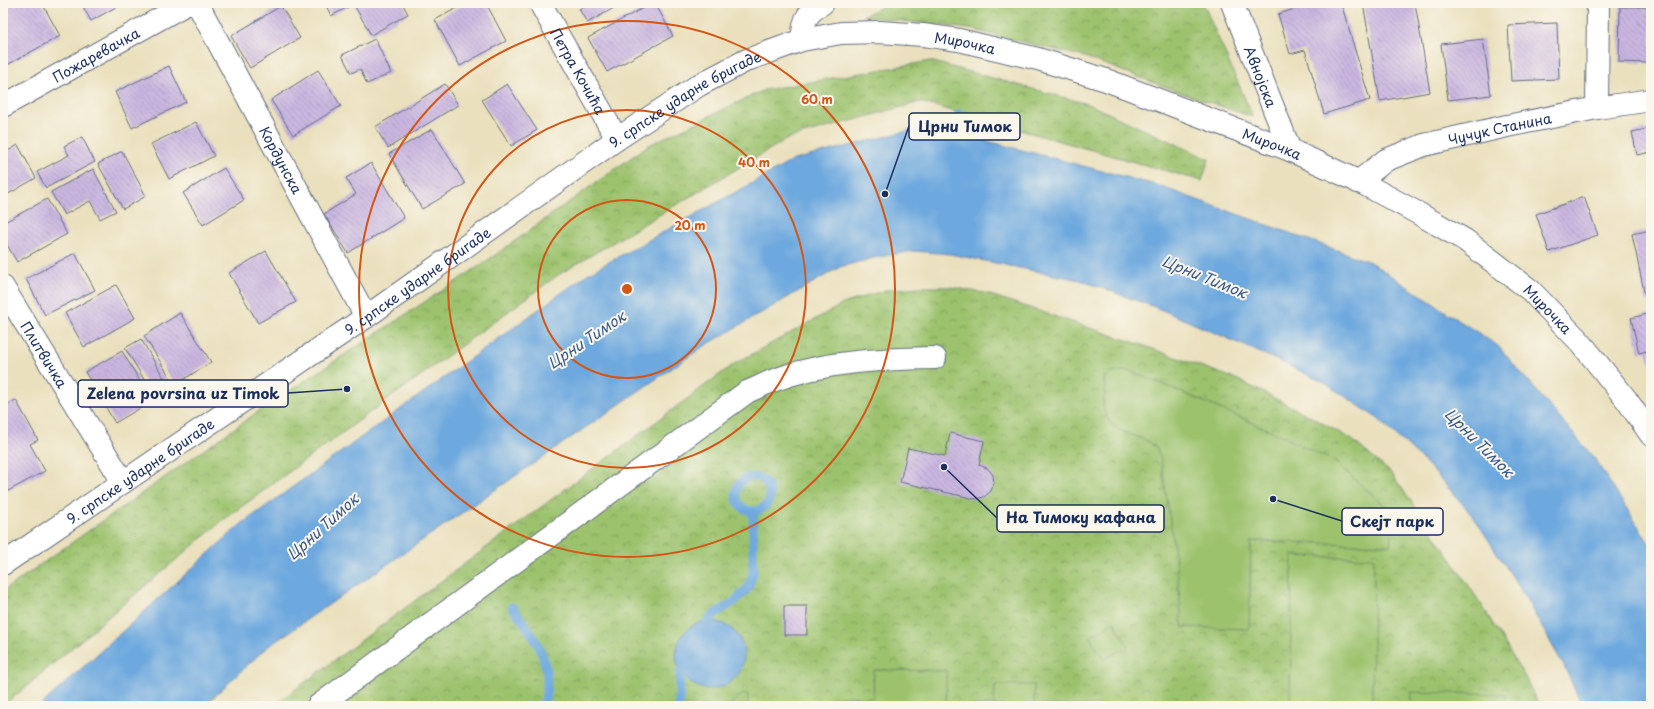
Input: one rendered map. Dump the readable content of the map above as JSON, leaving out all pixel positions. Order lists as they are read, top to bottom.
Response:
{
  "streets": {
    "street": [
      "Мирочка",
      "Пожаревачка",
      "Петра Кочића",
      "Авнојска",
      "9. српске ударне бригаде",
      "Чучук Станина",
      "Кордунска",
      "Плитвичка"
    ]
  },
  "crossings": [
    ["Мирочка", "Авнојска"],
    ["Мирочка", "9. српске ударне бригаде"],
    ["Мирочка", "Чучук Станина"],
    ["Петра Кочића", "9. српске ударне бригаде"],
    ["9. српске ударне бригаде", "Кордунска"],
    ["9. српске ударне бригаде", "Плитвичка"]
  ],
  "water": ["Црни Тимок"],
  "places": [
    "Црни Тимок",
    "Zelena povrsina uz Timok",
    "На Тимоку кафана",
    "Скејт парк"
  ],
  "rings": ["60 m", "40 m", "20 m"]
}
